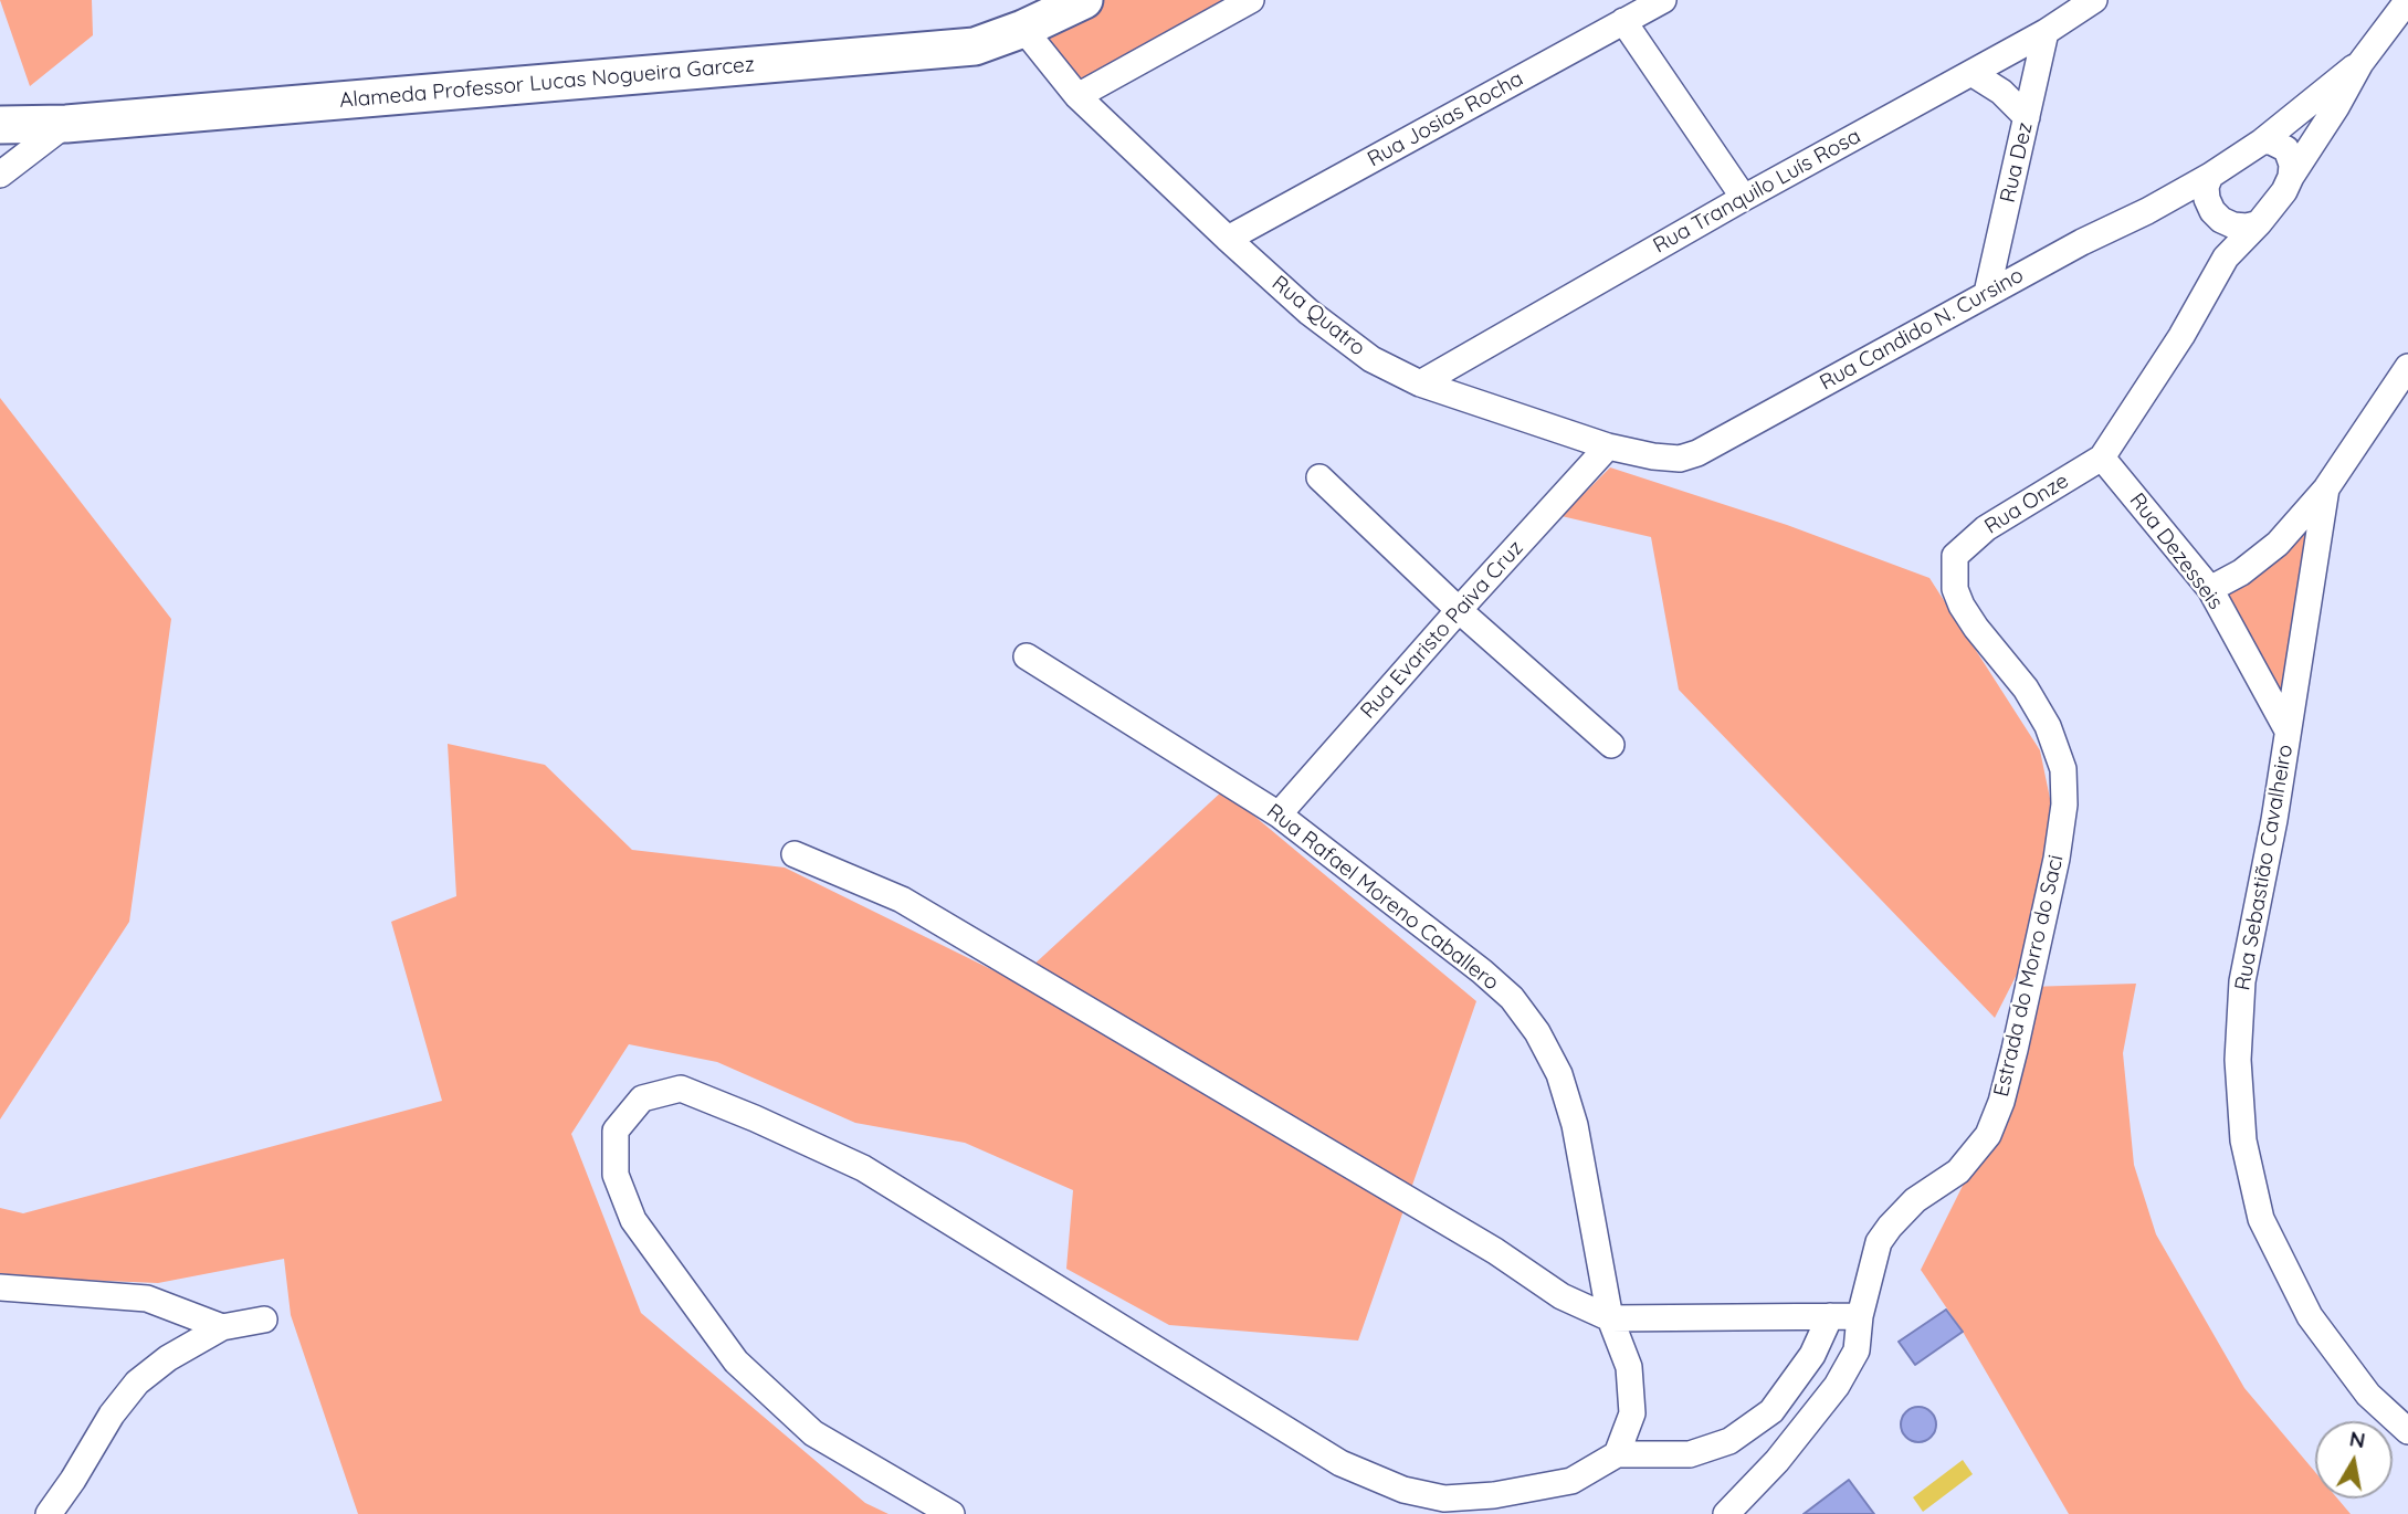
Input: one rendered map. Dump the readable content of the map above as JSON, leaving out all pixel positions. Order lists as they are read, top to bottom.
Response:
{
  "streets": {
    "main road": ["Alameda Professor Lucas Nogueira Garcez"],
    "street": [
      "Rua Josias Rocha",
      "Rua Dez",
      "Rua Tranquilo Luís Rosa",
      "Rua Quatro",
      "Rua Candido N. Cursino",
      "Rua Onze",
      "Rua Dezesseis",
      "Rua Evaristo Paiva Cruz",
      "Rua Sebastião Cavalheiro",
      "Rua Rafael Moreno Caballero",
      "Estrada do Morro do Saci"
    ]
  },
  "crossings": [
    ["Alameda Professor Lucas Nogueira Garcez", "Rua Quatro"],
    ["Rua Josias Rocha", "Rua Quatro"],
    ["Rua Dez", "Rua Tranquilo Luís Rosa"],
    ["Rua Dez", "Rua Candido N. Cursino"],
    ["Rua Tranquilo Luís Rosa", "Rua Quatro"],
    ["Rua Quatro", "Rua Candido N. Cursino"],
    ["Rua Quatro", "Rua Evaristo Paiva Cruz"],
    ["Rua Onze", "Rua Dezesseis"],
    ["Rua Onze", "Estrada do Morro do Saci"],
    ["Rua Dezesseis", "Rua Sebastião Cavalheiro"],
    ["Rua Evaristo Paiva Cruz", "Rua Rafael Moreno Caballero"]
  ],
  "north": "top"
}
